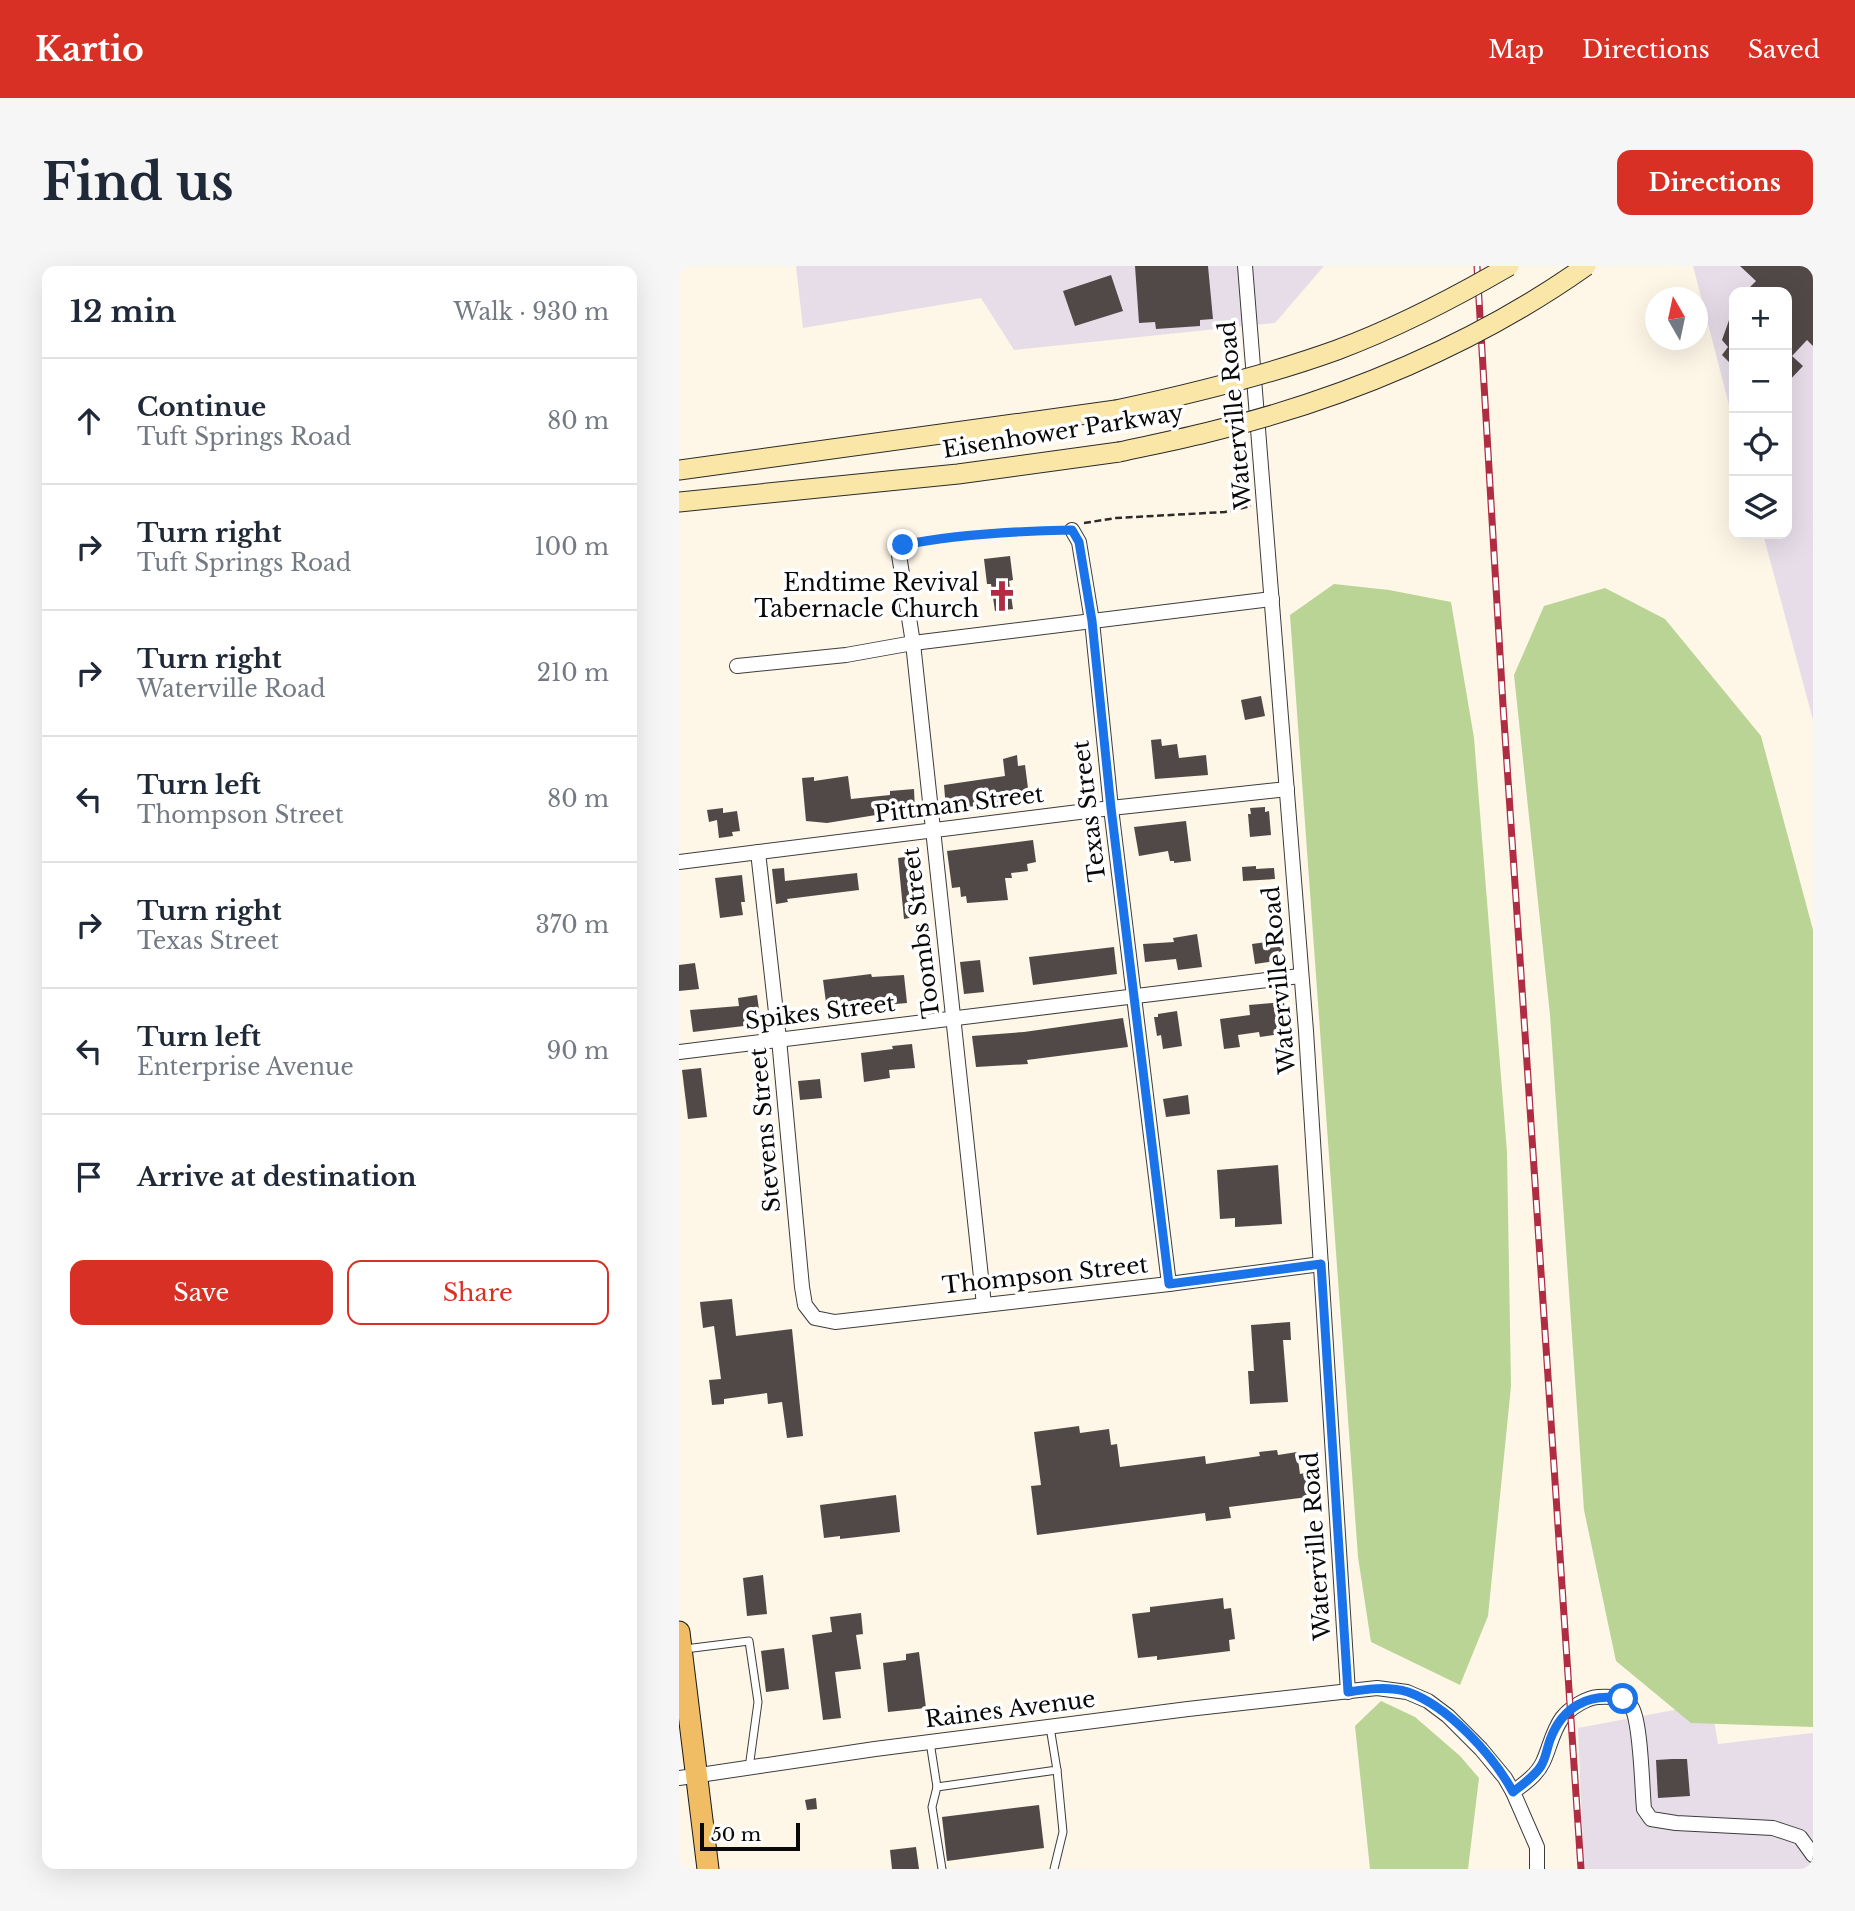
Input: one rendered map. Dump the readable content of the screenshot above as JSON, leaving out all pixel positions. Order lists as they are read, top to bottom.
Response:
{
  "streets": {
    "street": [
      "Waterville Road",
      "Eisenhower Parkway",
      "Pittman Street",
      "Texas Street",
      "Toombs Street",
      "Spikes Street",
      "Stevens Street",
      "Thompson Street",
      "Raines Avenue"
    ]
  },
  "crossings": [
    ["Waterville Road", "Pittman Street"],
    ["Waterville Road", "Spikes Street"],
    ["Waterville Road", "Thompson Street"],
    ["Waterville Road", "Raines Avenue"],
    ["Pittman Street", "Texas Street"],
    ["Pittman Street", "Toombs Street"],
    ["Pittman Street", "Stevens Street"],
    ["Texas Street", "Spikes Street"],
    ["Texas Street", "Thompson Street"],
    ["Toombs Street", "Spikes Street"],
    ["Toombs Street", "Thompson Street"],
    ["Spikes Street", "Stevens Street"],
    ["Stevens Street", "Thompson Street"]
  ],
  "places": {
    "church": ["Endtime Revival Tabernacle Church"]
  },
  "scale_bar": "50 m",
  "north": "top",
  "page": {
    "header": "Kartio",
    "nav": ["Map", "Directions", "Saved"],
    "buttons": [
      "Directions",
      ["Save", "Share"]
    ],
    "title": "Find us",
    "heading": ["12 min", "Walk · 930 m"],
    "map_buttons": ["+", "−"],
    "list": [
      ["Continue", "Tuft Springs Road", "80 m"],
      ["Turn right", "Tuft Springs Road", "100 m"],
      ["Turn right", "Waterville Road", "210 m"],
      ["Turn left", "Thompson Street", "80 m"],
      ["Turn right", "Texas Street", "370 m"],
      ["Turn left", "Enterprise Avenue", "90 m"],
      "Arrive at destination"
    ],
    "scale": "50 m"
  }
}
